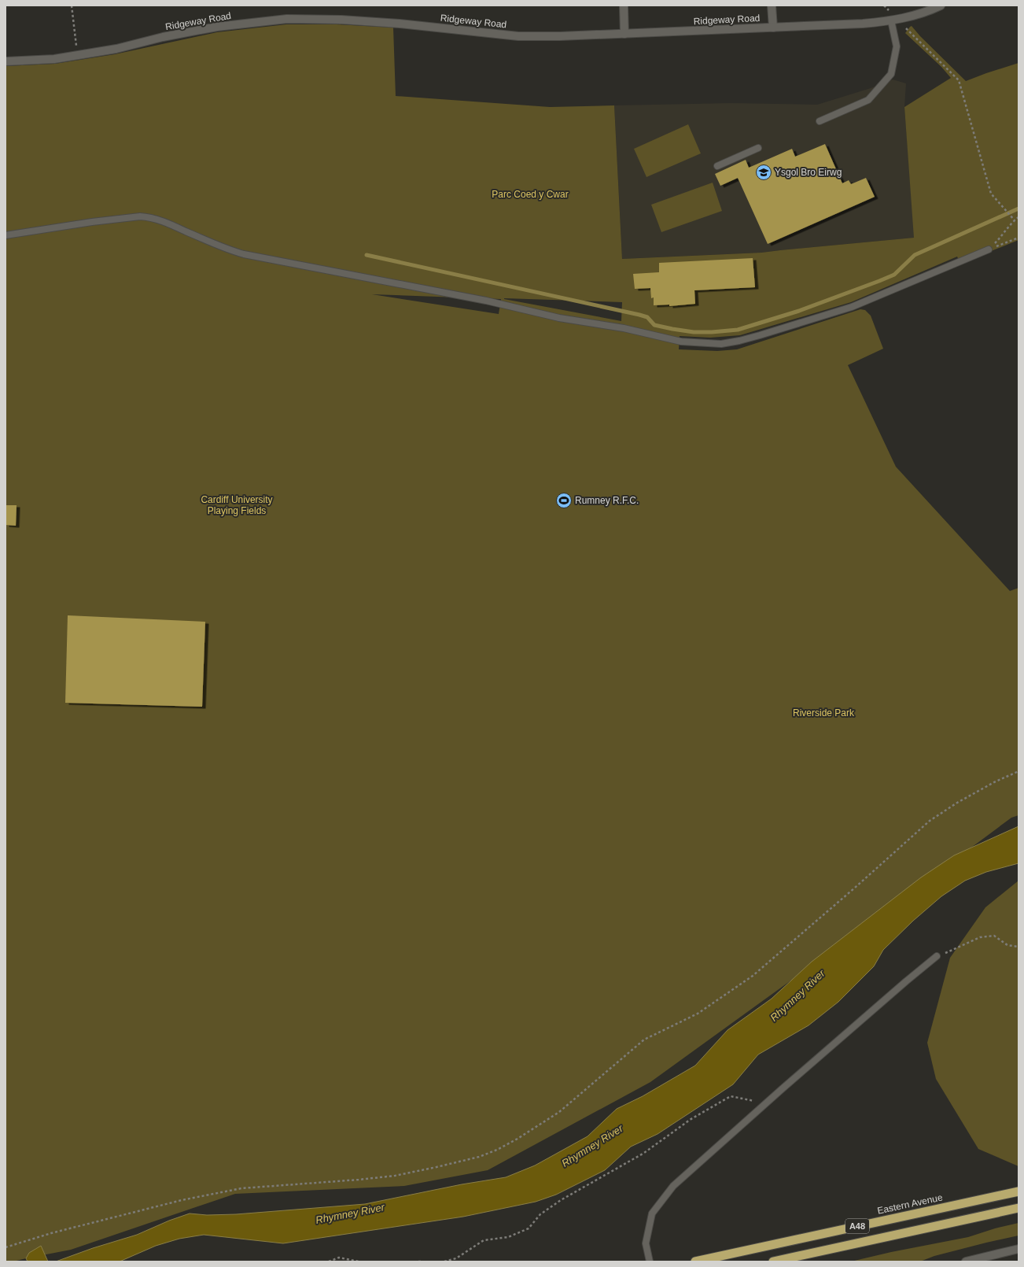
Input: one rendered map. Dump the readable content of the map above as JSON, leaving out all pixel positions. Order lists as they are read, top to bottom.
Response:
{
  "streets": {
    "highway": ["Eastern Avenue", "A48"],
    "street": ["Ridgeway Road"]
  },
  "water": ["Rhymney River"],
  "parks": ["Parc Coed y Cwar", "Cardiff University Playing Fields", "Riverside Park"],
  "places": {
    "school or university": ["Ysgol Bro Eirwg"],
    "sports": ["Rumney R.F.C."]
  }
}
